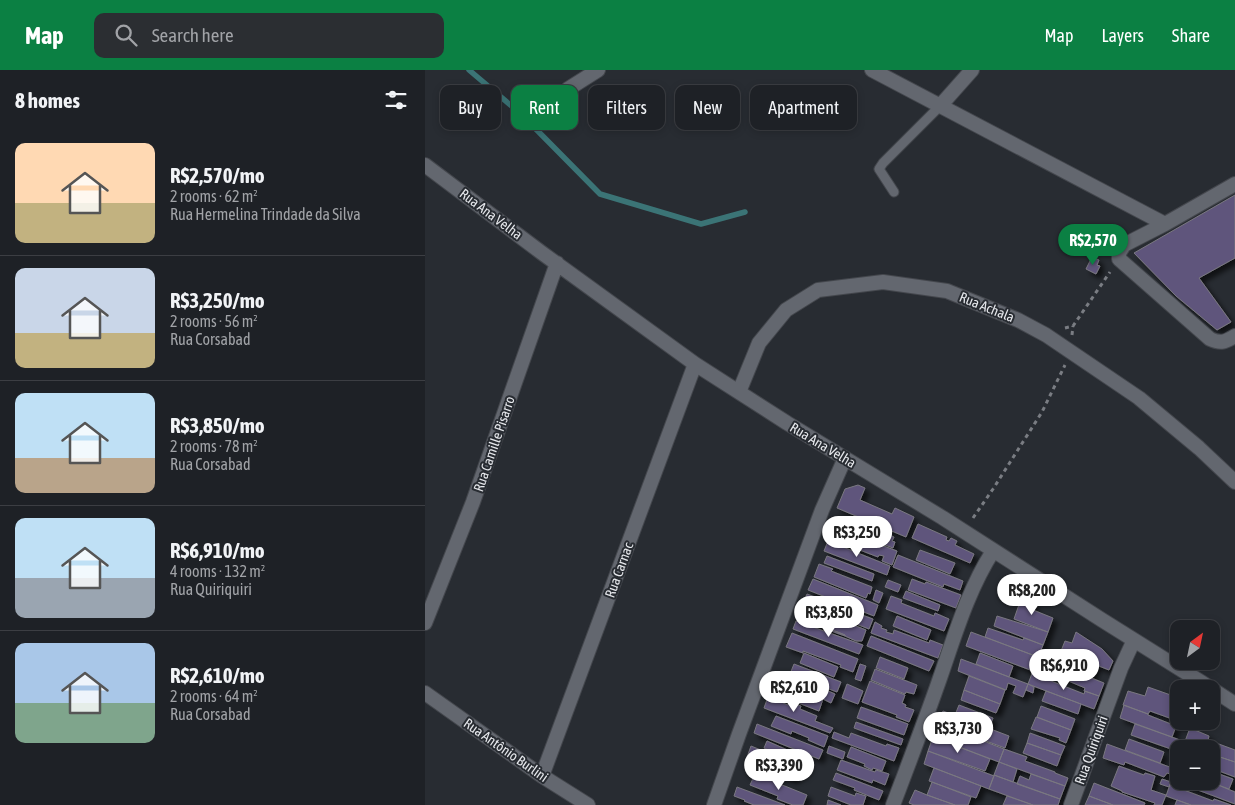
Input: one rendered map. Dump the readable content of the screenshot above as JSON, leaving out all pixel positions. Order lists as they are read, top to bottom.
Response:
{
  "streets": {
    "street": [
      "Rua Ana Velha",
      "Rua Achala",
      "Rua Camille Pisarro",
      "Rua Carnac",
      "Rua Antônio Burlini",
      "Rua Quiriquiri"
    ]
  },
  "crossings": [
    ["Rua Ana Velha", "Rua Achala"],
    ["Rua Ana Velha", "Rua Camille Pisarro"],
    ["Rua Ana Velha", "Rua Carnac"],
    ["Rua Ana Velha", "Rua Quiriquiri"],
    ["Rua Carnac", "Rua Antônio Burlini"]
  ],
  "north": "top right",
  "page": {
    "header": "Map",
    "search": "Search here",
    "nav": ["Map", "Layers", "Share"],
    "heading": "8 homes",
    "chip": [
      "Buy",
      "Rent",
      "Filters",
      "New",
      "Apartment"
    ],
    "list": [
      {
        "name": "R$2,570/mo",
        "note": "2 rooms · 62 m² · Rua Hermelina Trindade da Silva"
      },
      {
        "name": "R$3,250/mo",
        "note": "2 rooms · 56 m² · Rua Corsabad"
      },
      {
        "name": "R$3,850/mo",
        "note": "2 rooms · 78 m² · Rua Corsabad"
      },
      {
        "name": "R$6,910/mo",
        "note": "4 rooms · 132 m² · Rua Quiriquiri"
      },
      {
        "name": "R$2,610/mo",
        "note": "2 rooms · 64 m² · Rua Corsabad"
      }
    ],
    "price": [
      "R$2,570",
      "R$3,250",
      "R$8,200",
      "R$3,850",
      "R$6,910",
      "R$2,610",
      "R$3,730",
      "R$3,390"
    ],
    "map_buttons": ["+", "−"]
  }
}
